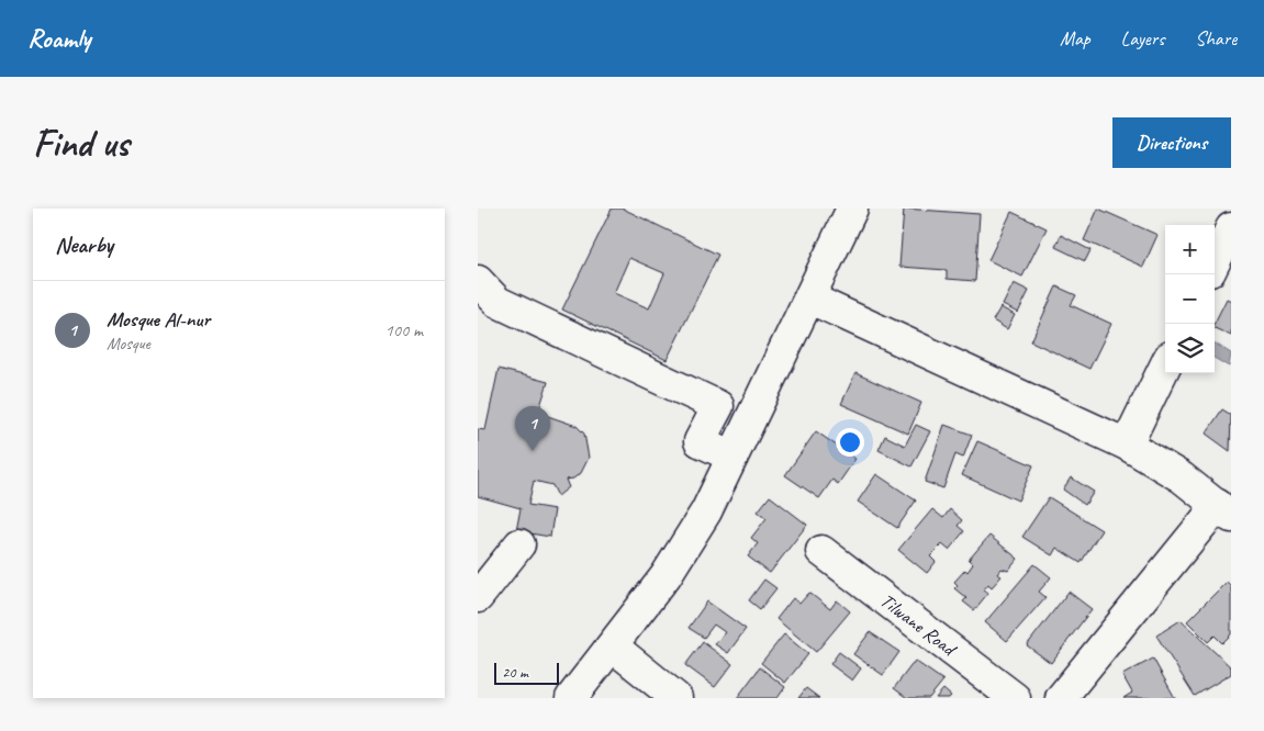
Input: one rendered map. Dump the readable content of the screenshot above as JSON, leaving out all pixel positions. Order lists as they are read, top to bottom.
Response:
{
  "streets": {
    "street": ["Tilwane Road"]
  },
  "scale_bar": "20 m",
  "page": {
    "header": "Roamly",
    "nav": ["Map", "Layers", "Share"],
    "buttons": "Directions",
    "title": "Find us",
    "heading": "Nearby",
    "map_buttons": ["+", "−"],
    "list": [
      {
        "mark": "1",
        "name": "Mosque Al-nur",
        "note": "Mosque",
        "value": "100 m"
      }
    ],
    "pins": "1",
    "scale": "20 m"
  }
}
